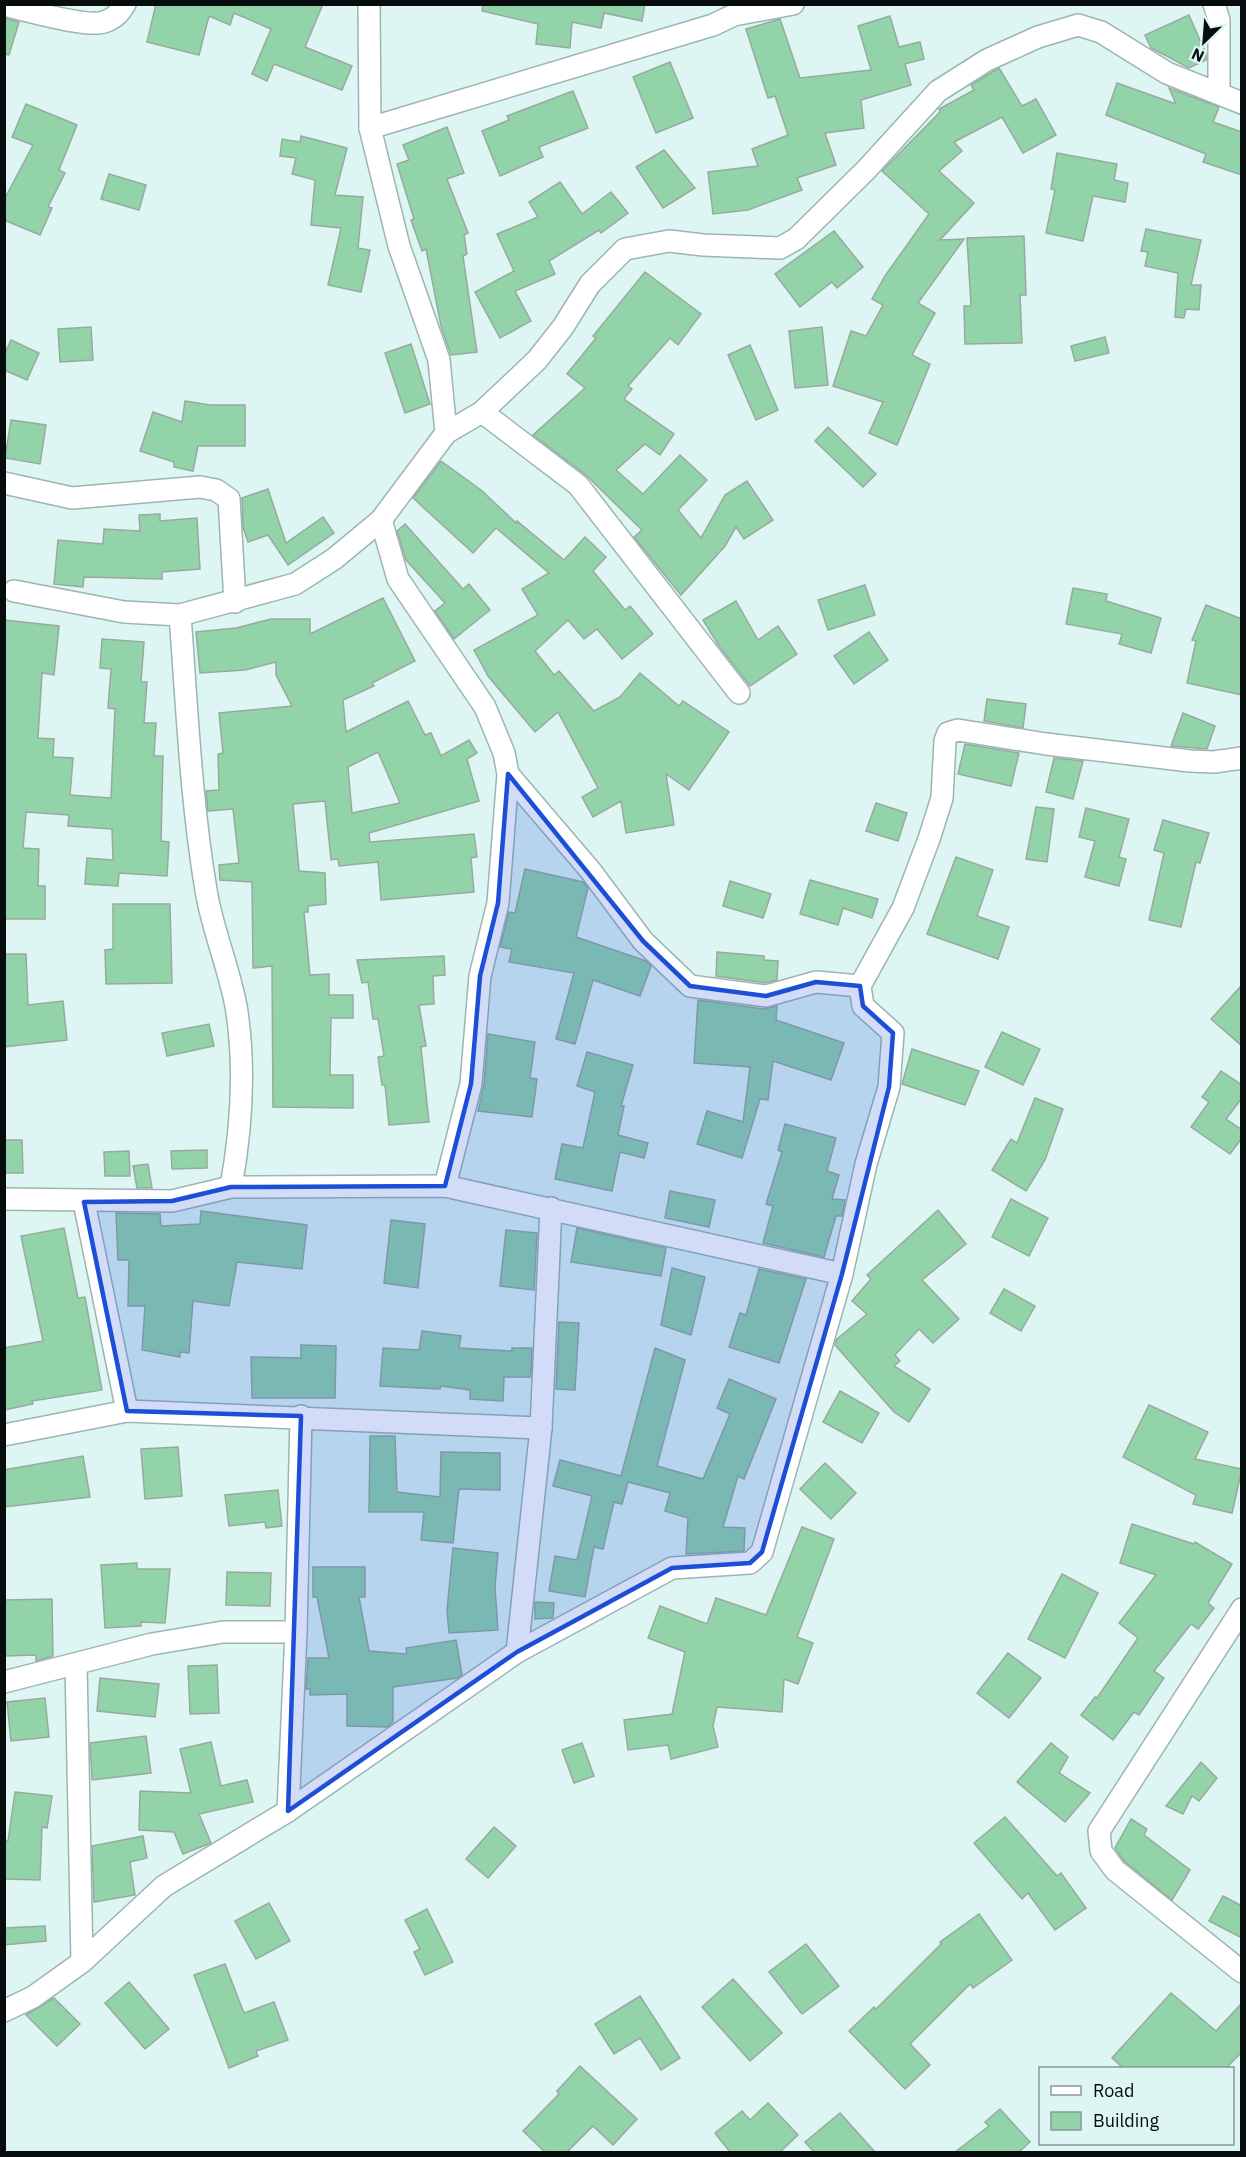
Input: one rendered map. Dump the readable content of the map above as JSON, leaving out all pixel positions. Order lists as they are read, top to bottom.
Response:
{
  "legend": ["Road", "Building"],
  "north": "bottom left"
}
